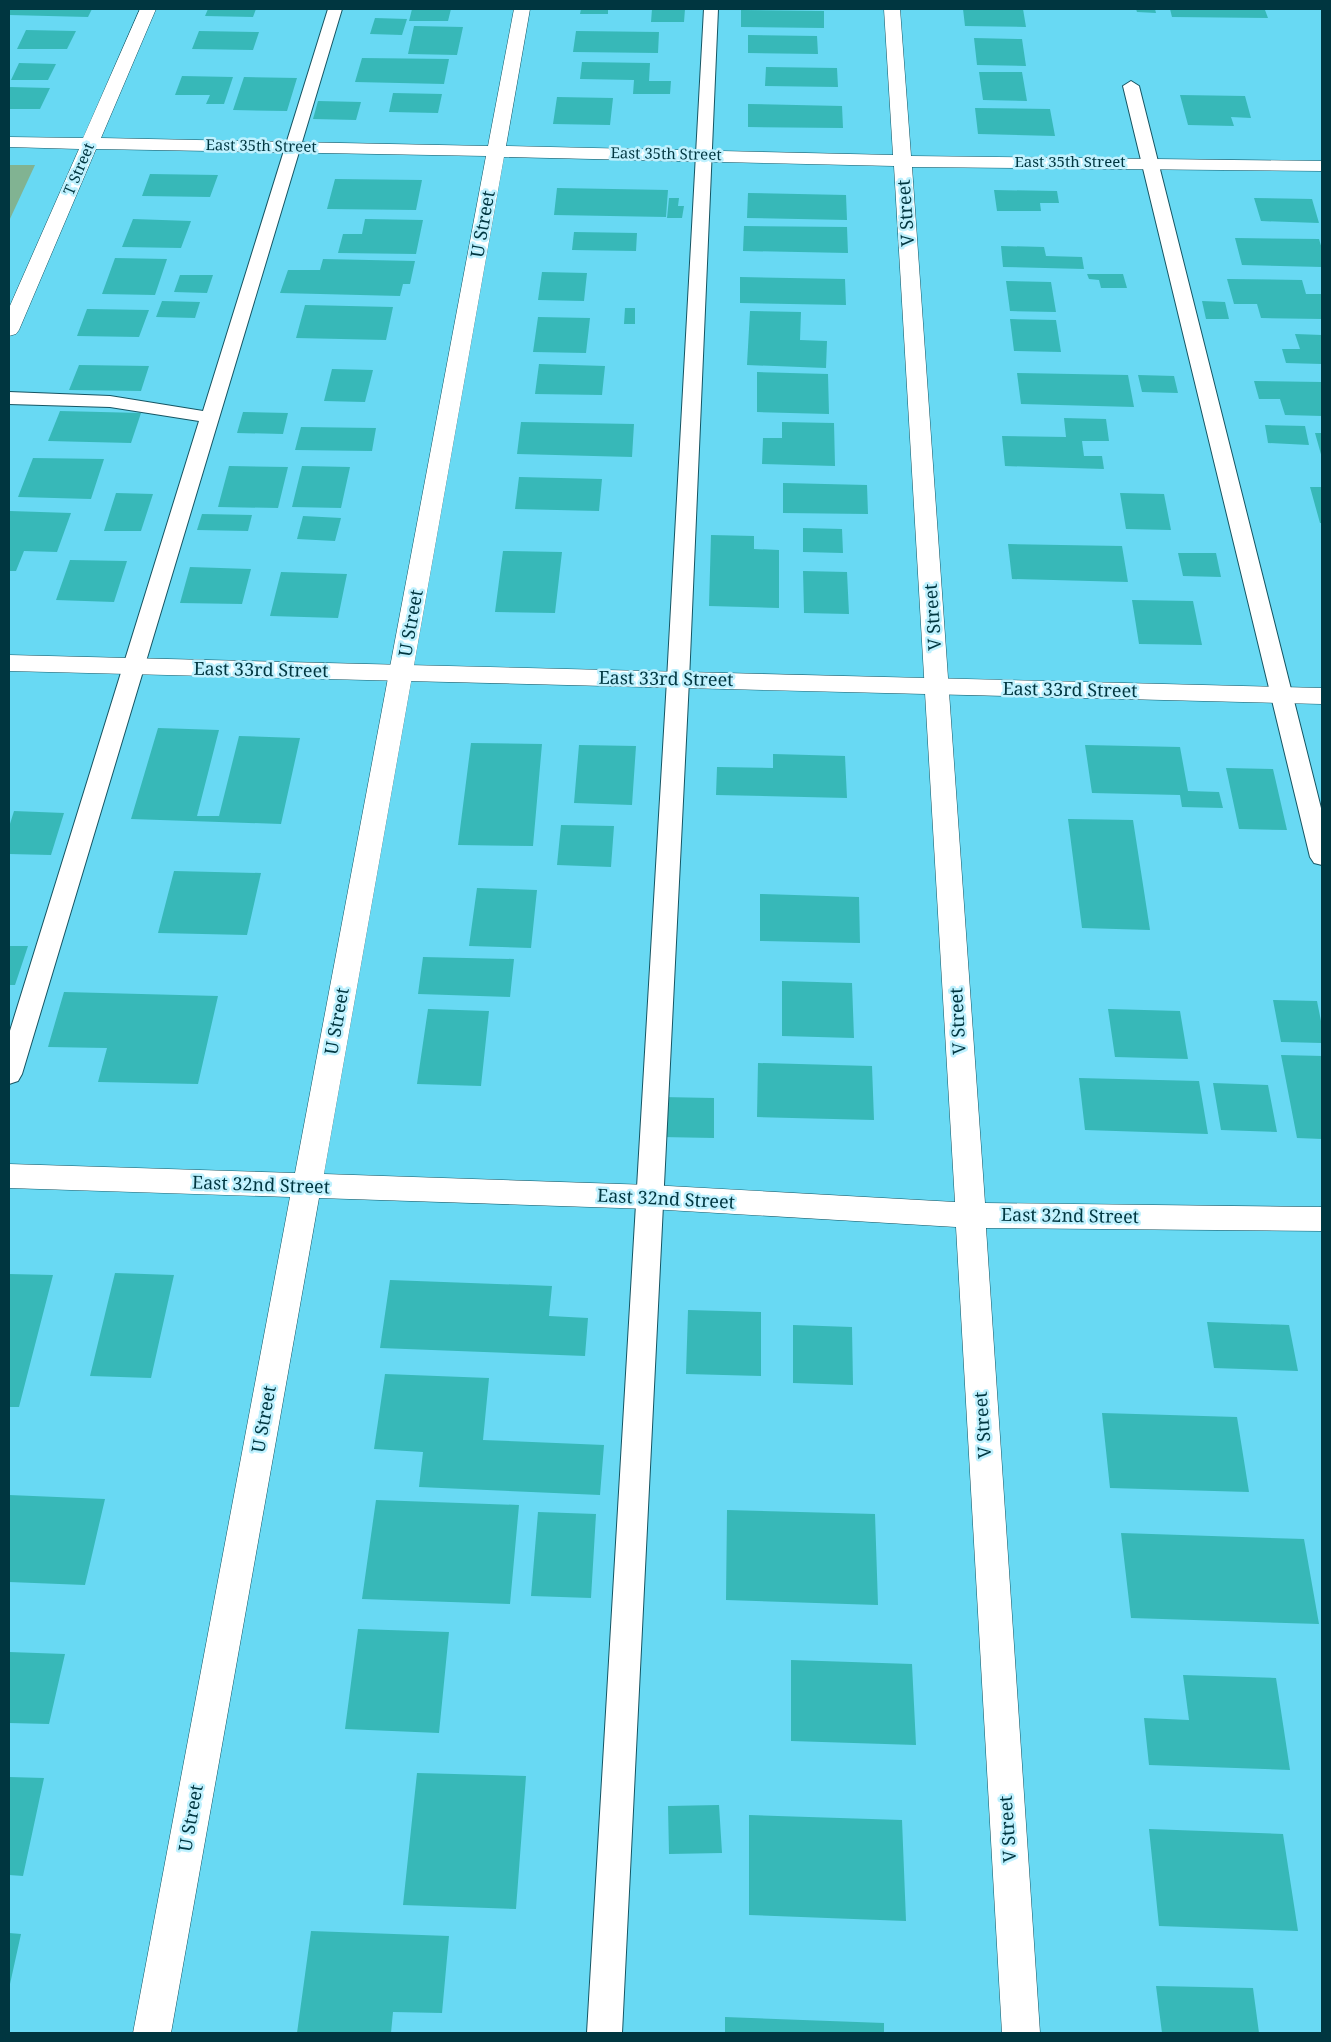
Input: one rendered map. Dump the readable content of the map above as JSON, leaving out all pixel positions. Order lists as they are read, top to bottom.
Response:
{
  "streets": {
    "street": [
      "East 35th Street",
      "T Street",
      "V Street",
      "U Street",
      "East 33rd Street",
      "East 32nd Street"
    ]
  },
  "crossings": [
    ["East 35th Street", "T Street"],
    ["East 35th Street", "V Street"],
    ["East 35th Street", "U Street"],
    ["V Street", "East 33rd Street"],
    ["V Street", "East 32nd Street"],
    ["U Street", "East 33rd Street"],
    ["U Street", "East 32nd Street"]
  ]
}
